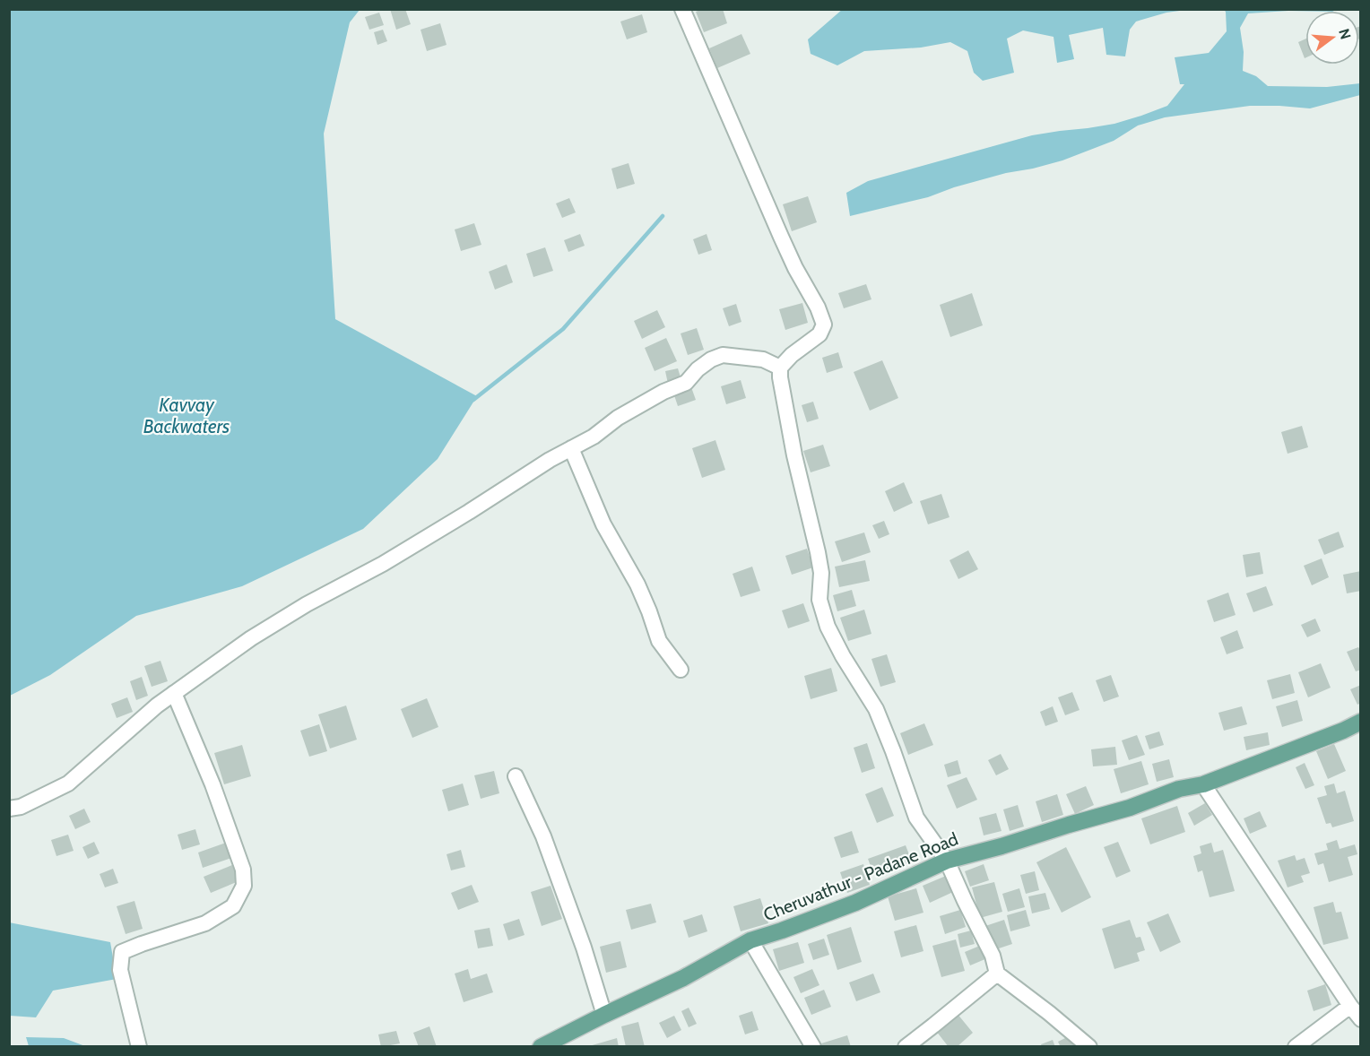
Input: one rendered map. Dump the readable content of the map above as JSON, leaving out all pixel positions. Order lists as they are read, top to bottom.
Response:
{
  "streets": {
    "main road": ["Cheruvathur - Padane Road"]
  },
  "water": ["Kavvay Backwaters"],
  "north": "right"
}
